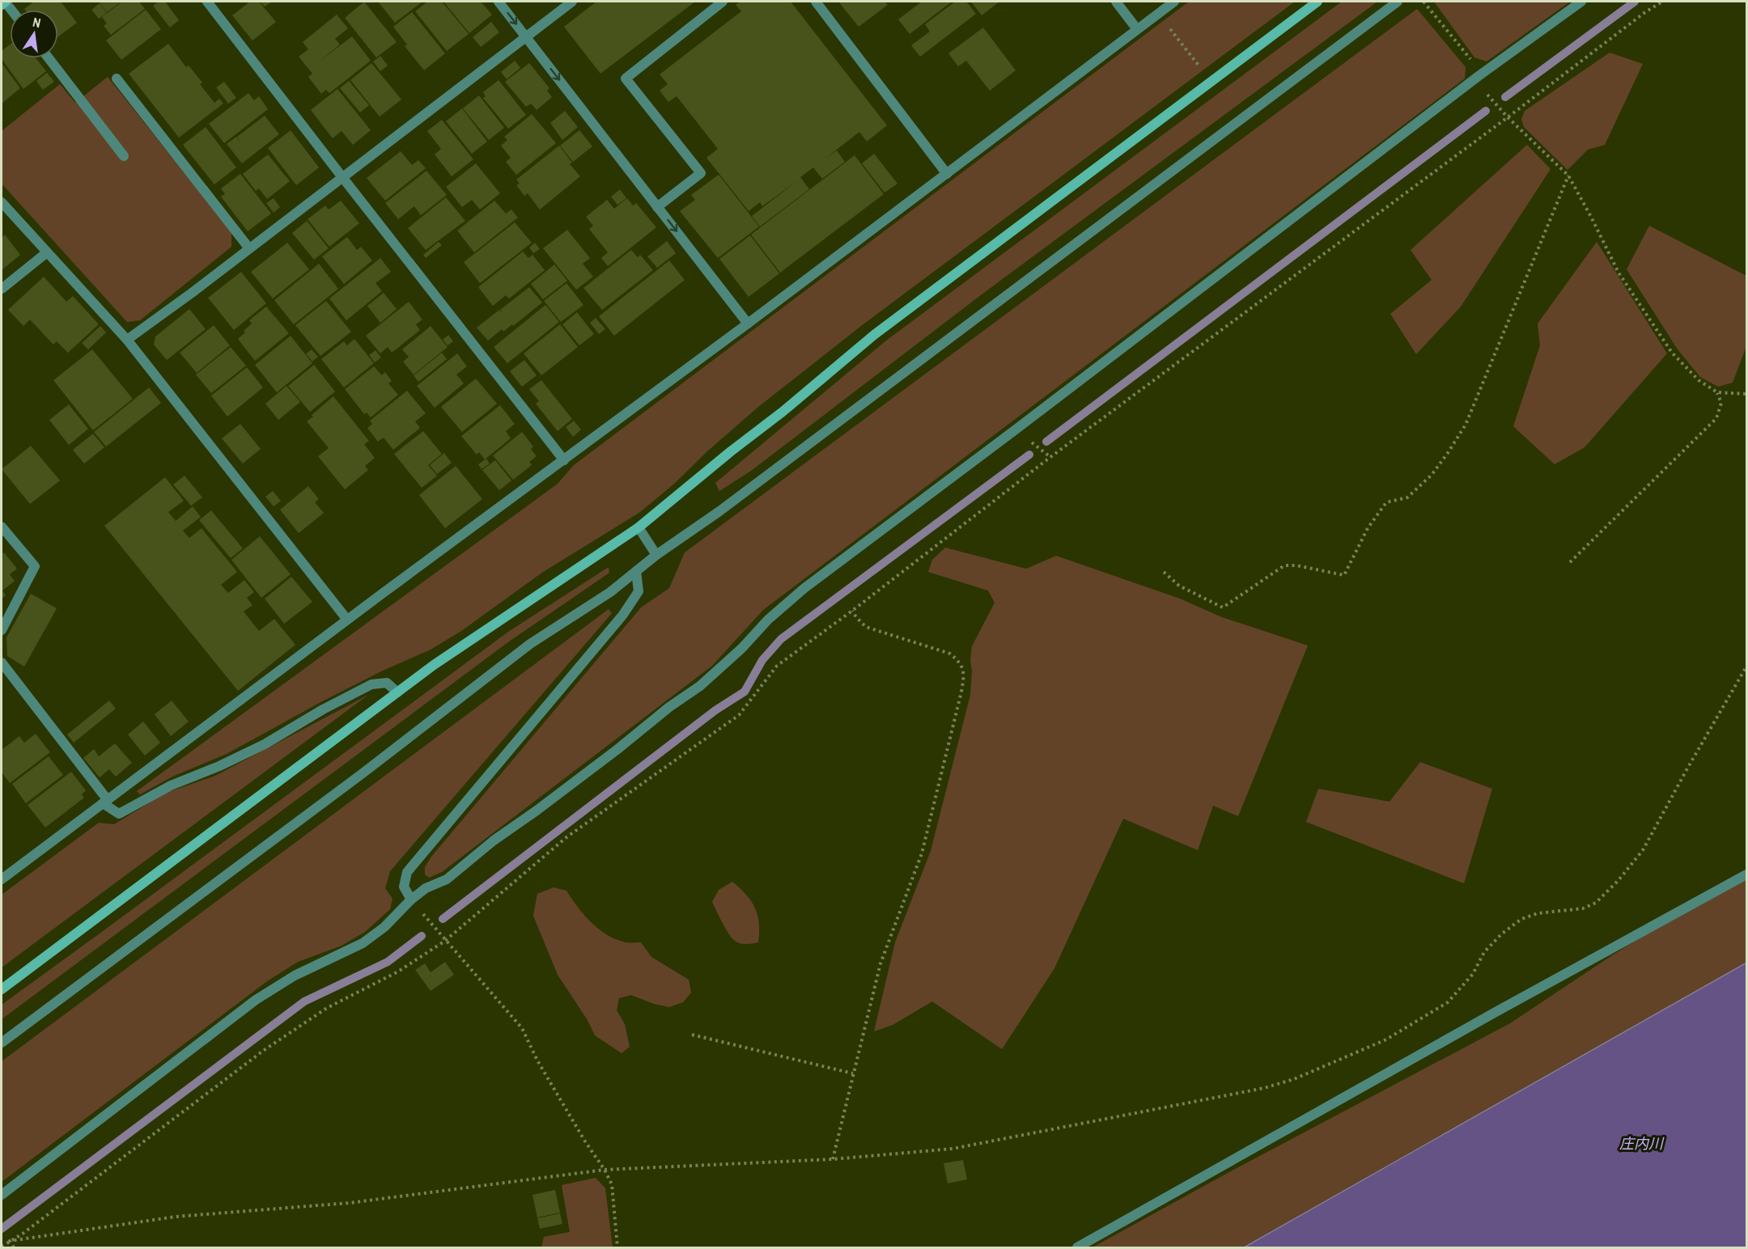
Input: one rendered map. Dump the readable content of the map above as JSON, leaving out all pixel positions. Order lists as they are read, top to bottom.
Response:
{
  "water": ["庄内川"],
  "north": "top"
}
